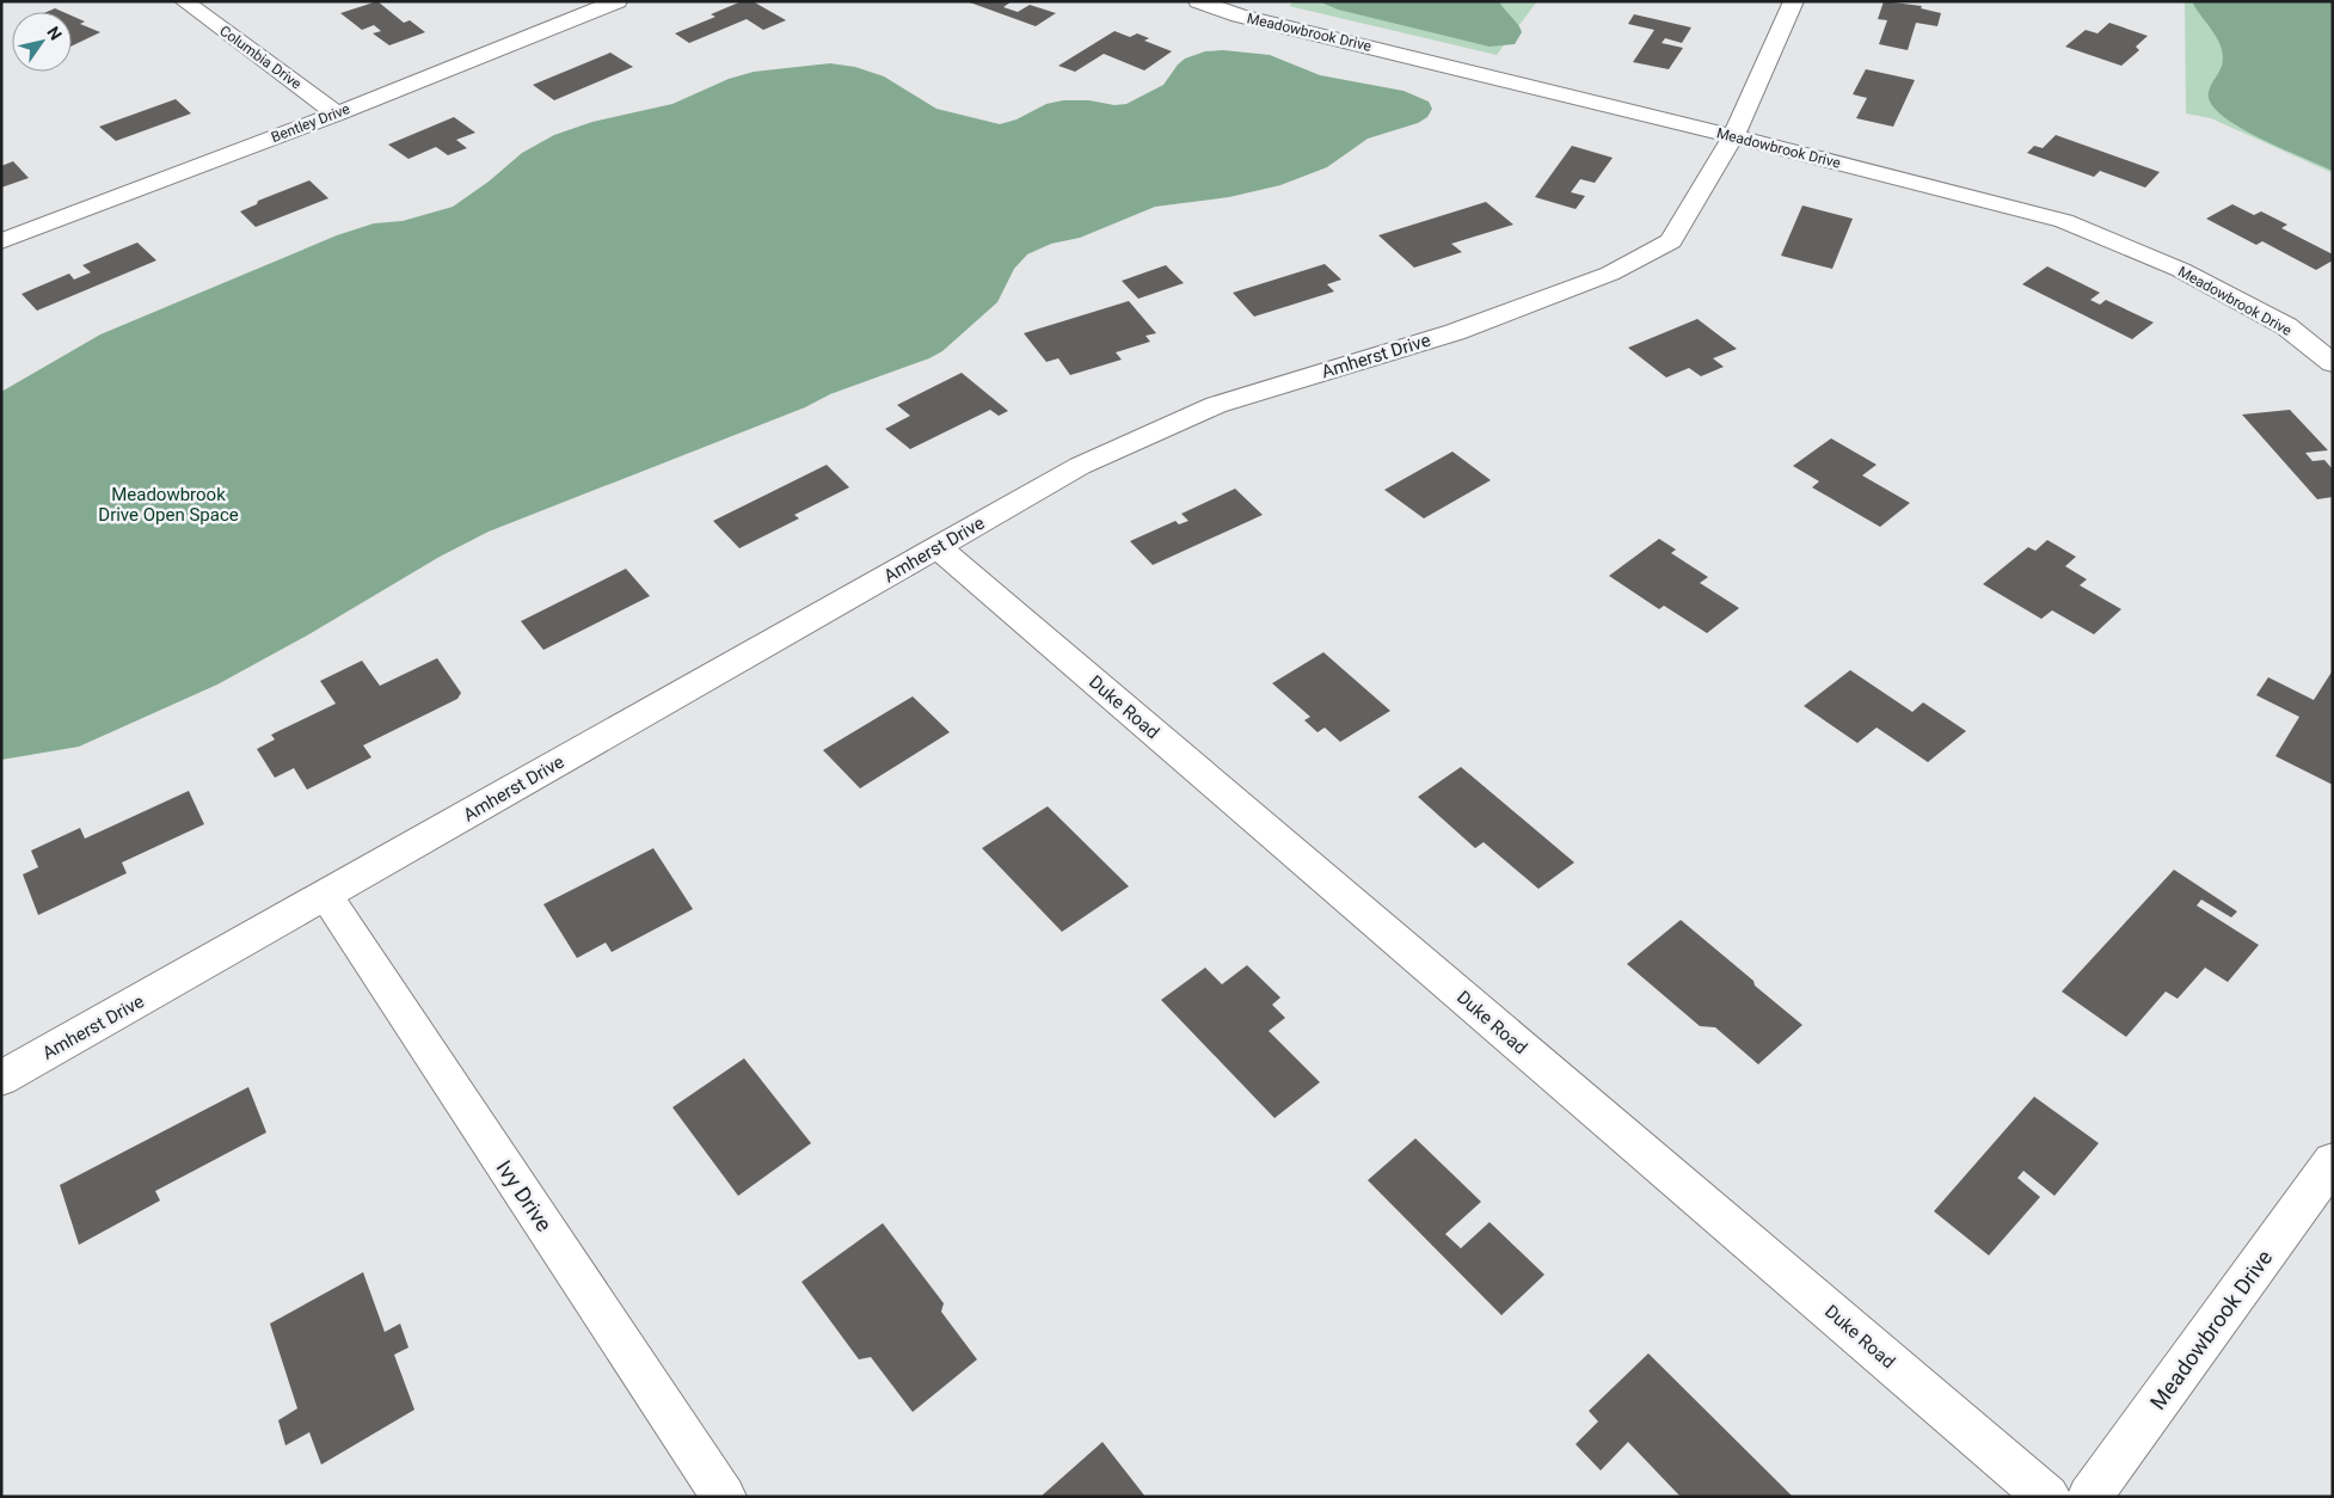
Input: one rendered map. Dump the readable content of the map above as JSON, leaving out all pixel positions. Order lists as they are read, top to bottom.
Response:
{
  "streets": {
    "street": [
      "Meadowbrook Drive",
      "Columbia Drive",
      "Bentley Drive",
      "Amherst Drive",
      "Duke Road",
      "Ivy Drive"
    ]
  },
  "crossings": [
    ["Meadowbrook Drive", "Amherst Drive"],
    ["Columbia Drive", "Bentley Drive"],
    ["Amherst Drive", "Duke Road"],
    ["Amherst Drive", "Ivy Drive"]
  ],
  "parks": ["Meadowbrook Drive Open Space"],
  "north": "top right"
}
